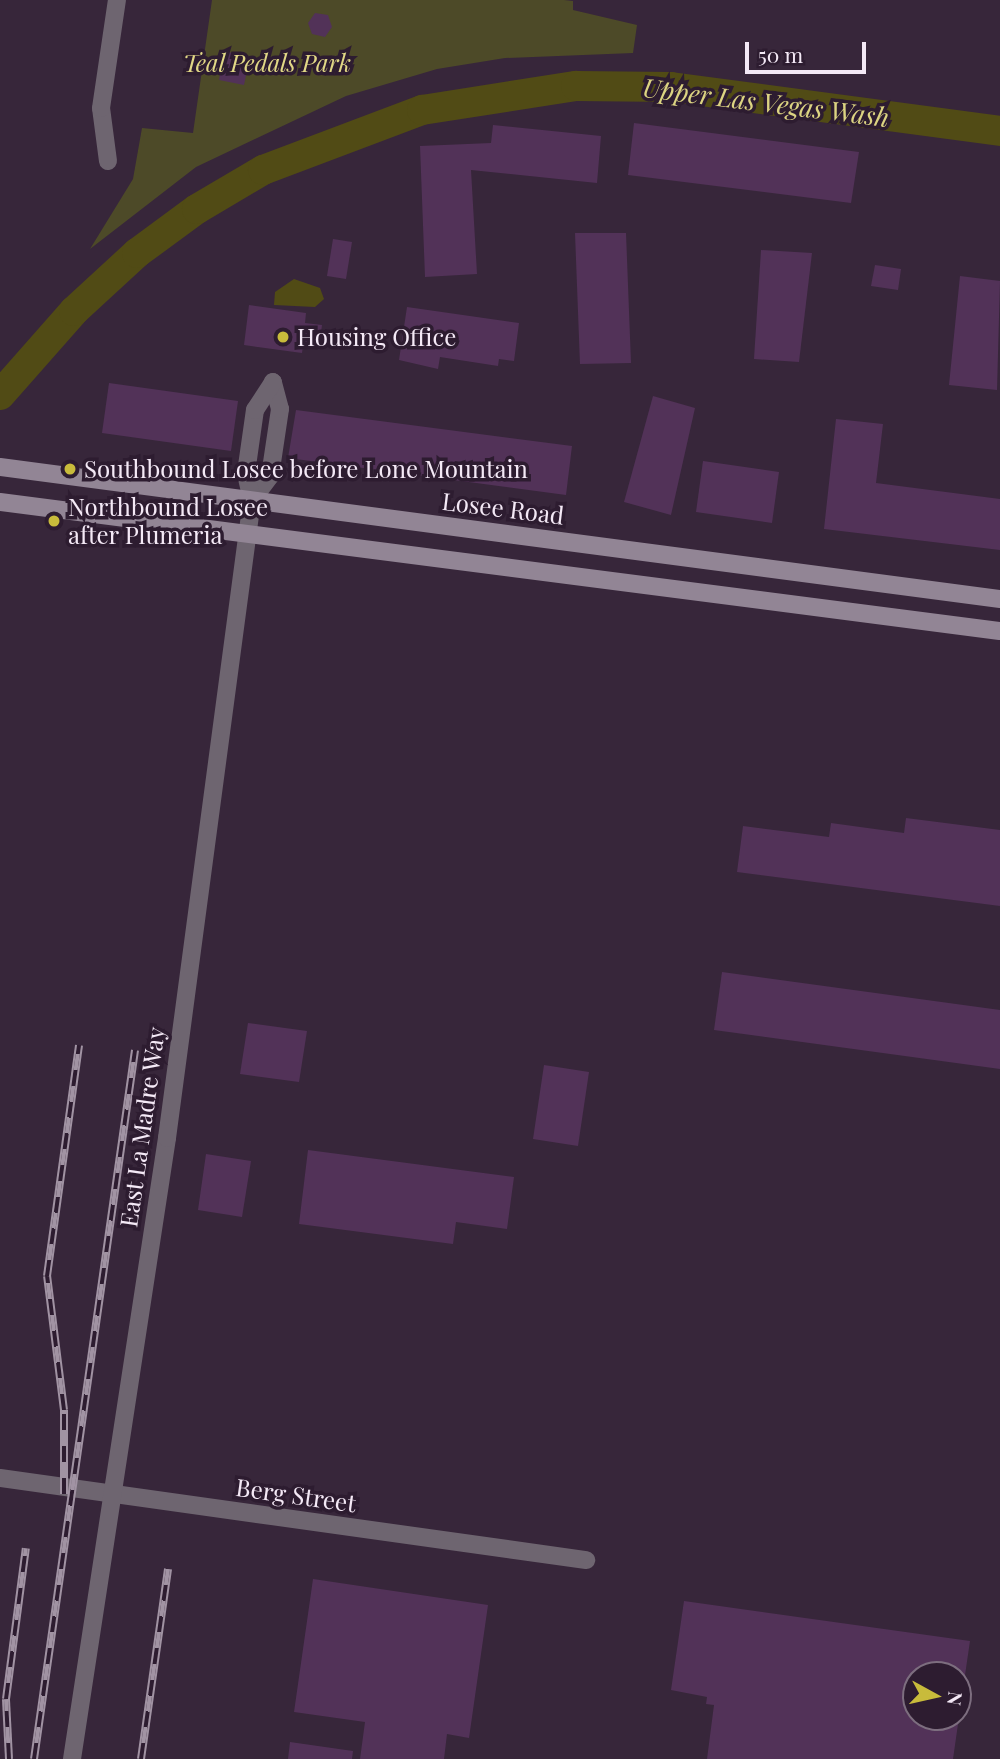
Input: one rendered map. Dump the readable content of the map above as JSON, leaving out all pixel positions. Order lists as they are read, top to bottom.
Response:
{
  "streets": {
    "main road": ["Losee Road"],
    "street": ["East La Madre Way", "Berg Street"]
  },
  "crossings": [
    ["Losee Road", "East La Madre Way"],
    ["East La Madre Way", "Berg Street"]
  ],
  "water": ["Upper Las Vegas Wash"],
  "parks": ["Teal Pedals Park"],
  "places": ["Housing Office", "Southbound Losee before Lone Mountain", "Northbound Losee after Plumeria"],
  "scale_bar": "50 m",
  "north": "right"
}
